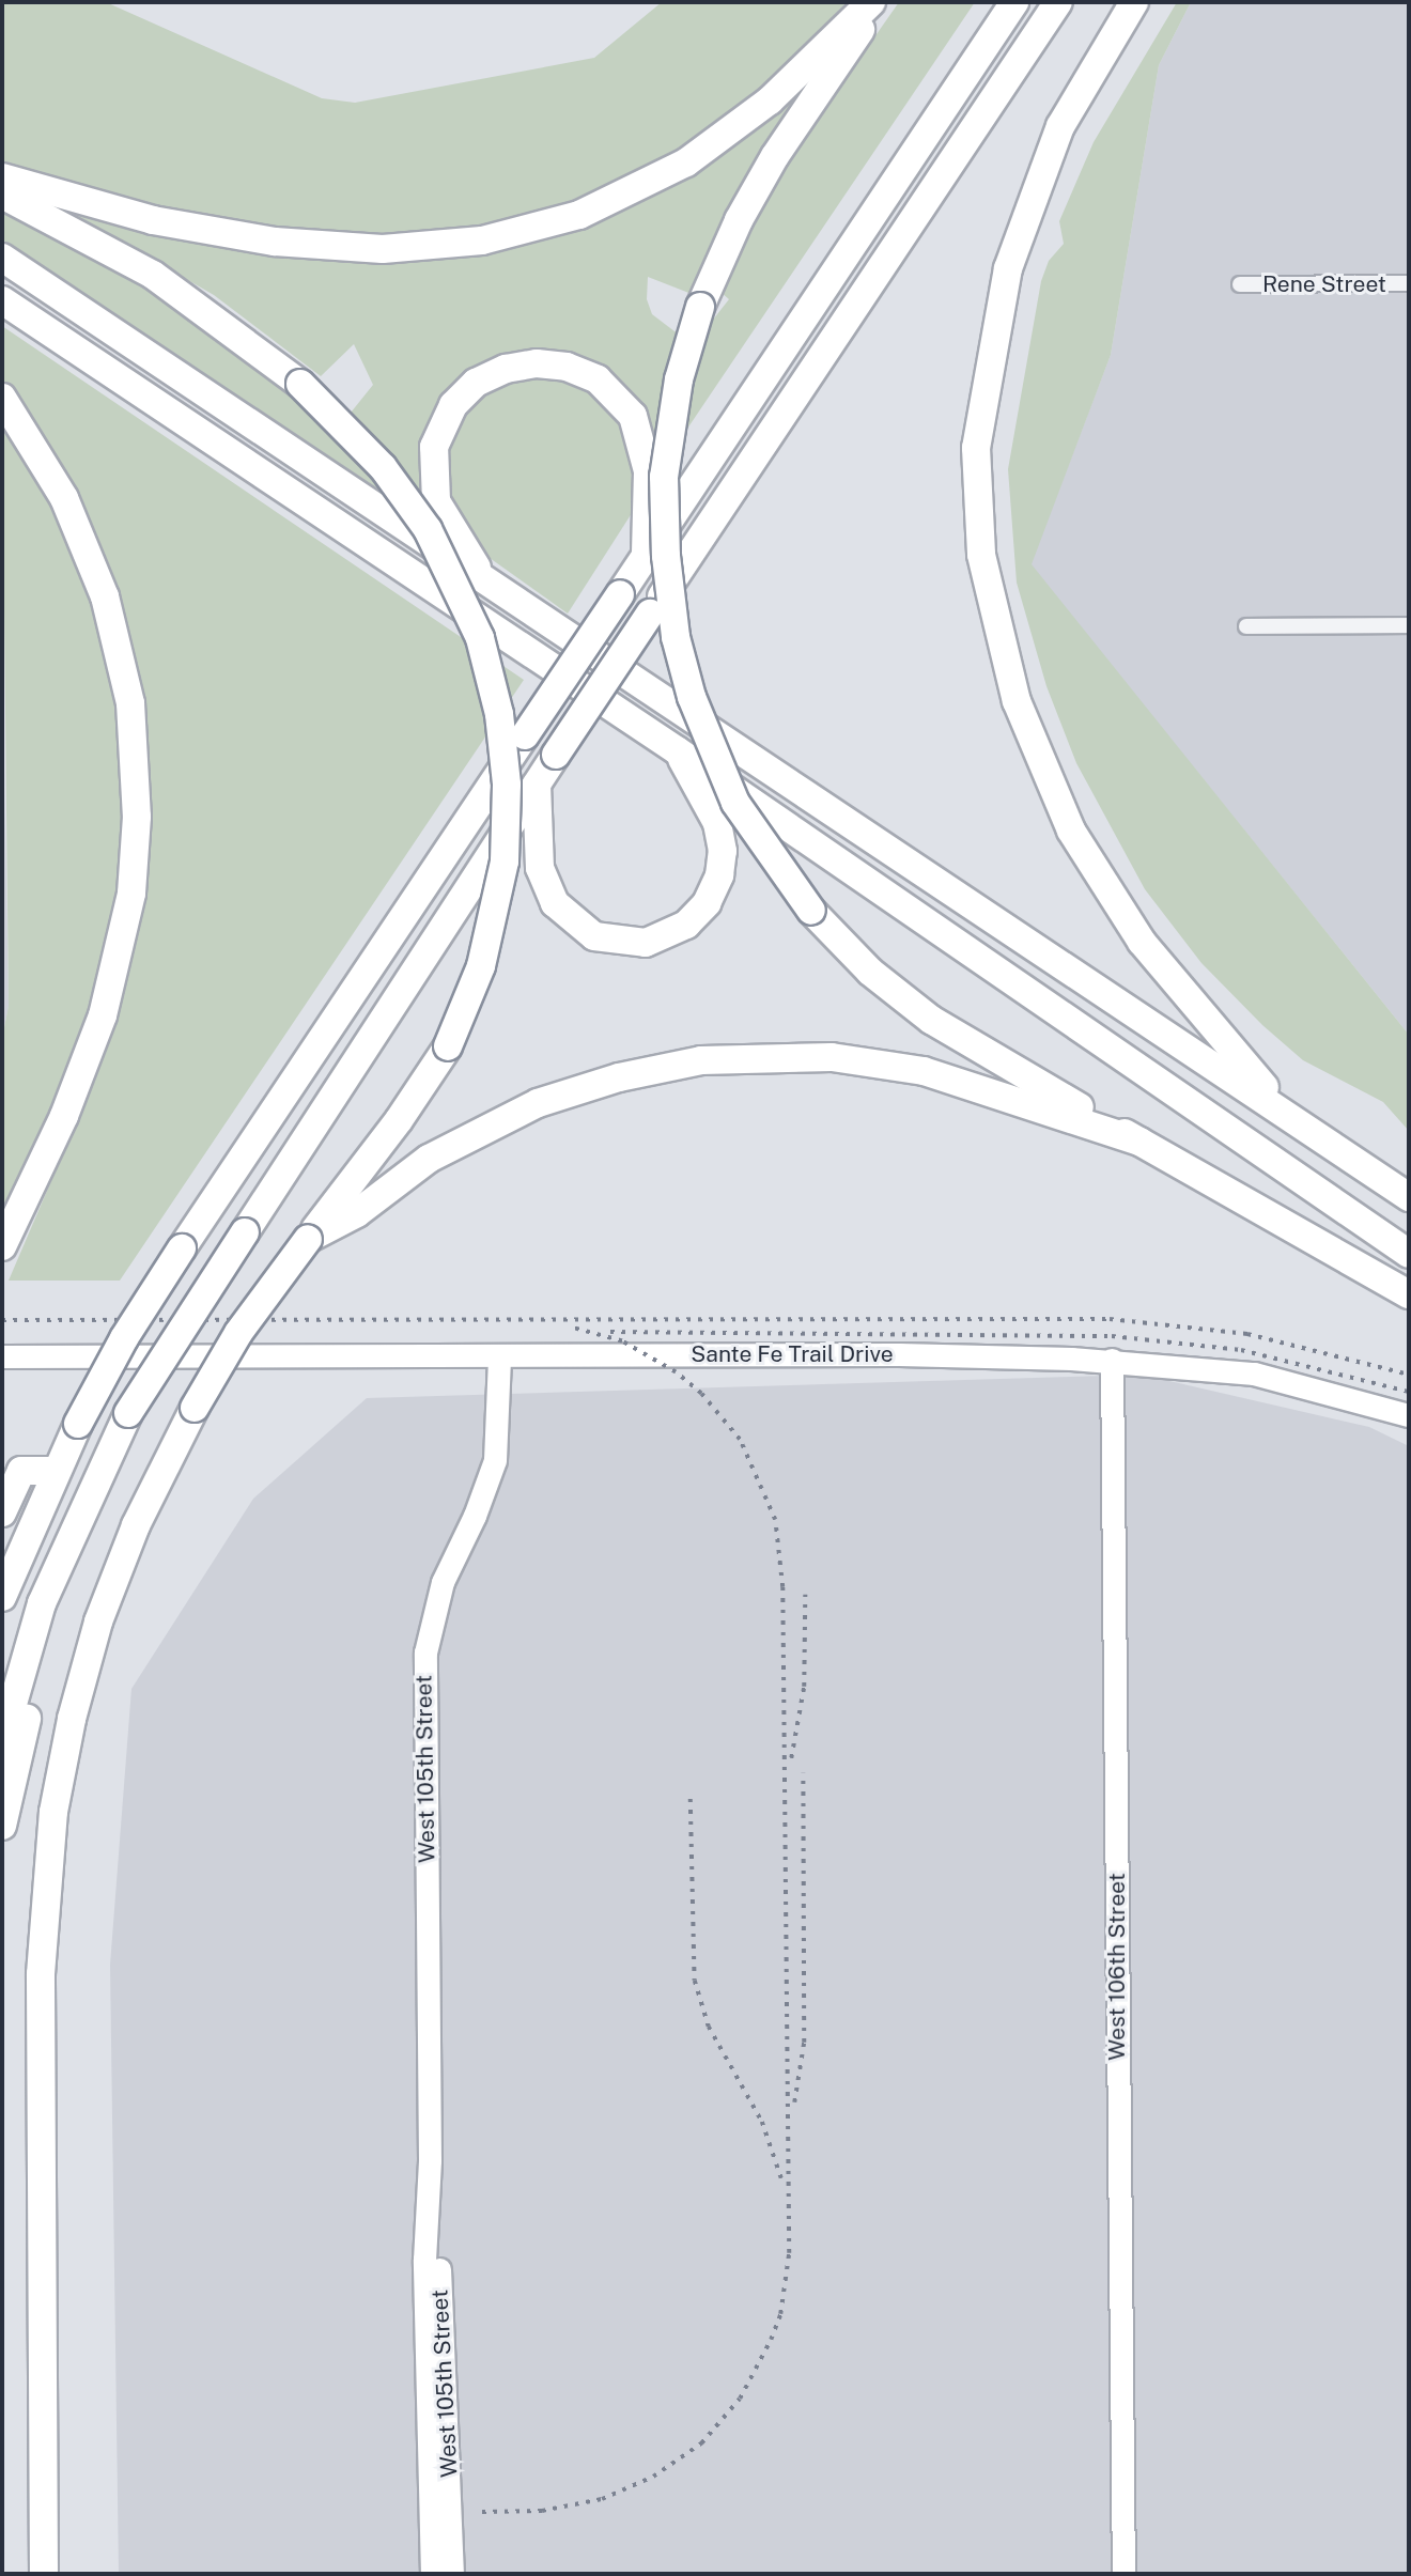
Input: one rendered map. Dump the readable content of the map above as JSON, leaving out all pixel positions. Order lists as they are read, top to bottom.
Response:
{
  "streets": {
    "main road": ["Sante Fe Trail Drive", "West 105th Street", "West 106th Street"],
    "street": ["Rene Street"]
  },
  "crossings": [
    ["Sante Fe Trail Drive", "West 105th Street"],
    ["Sante Fe Trail Drive", "West 106th Street"]
  ]
}
